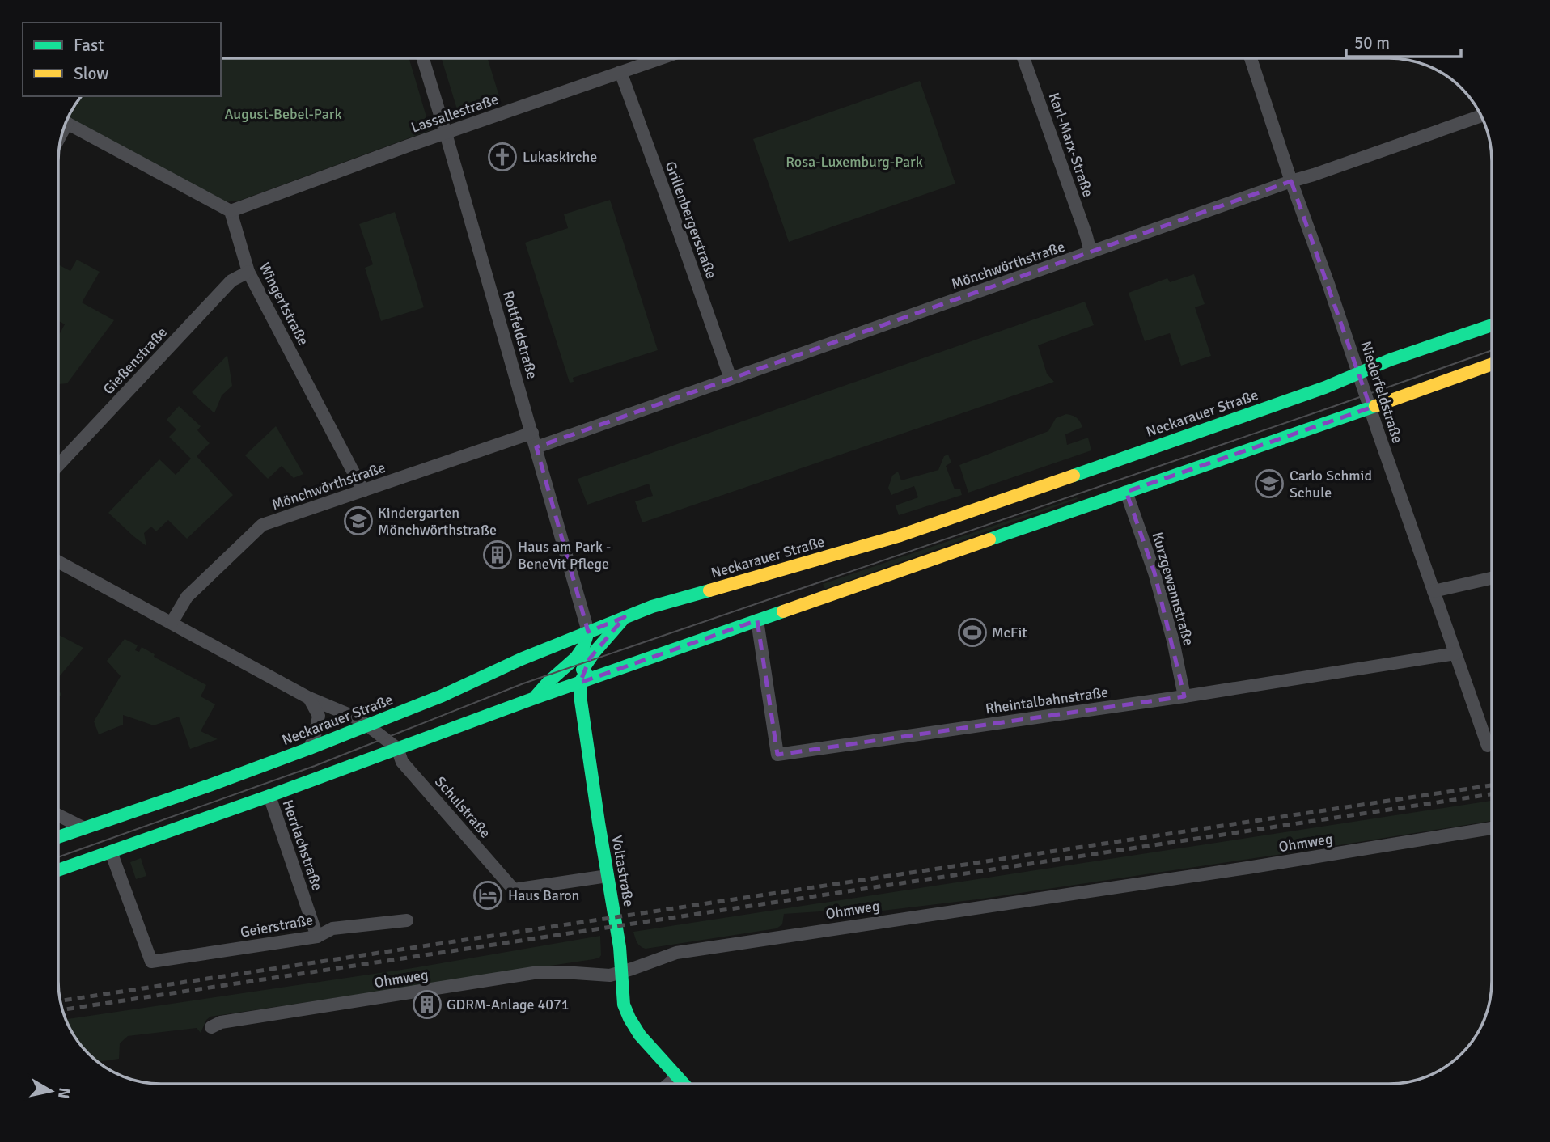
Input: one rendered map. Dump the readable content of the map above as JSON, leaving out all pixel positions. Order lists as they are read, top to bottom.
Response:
{
  "streets": {
    "main road": ["Neckarauer Straße", "Voltastraße"],
    "street": [
      "Lassallestraße",
      "Karl-Marx-Straße",
      "Grillenbergerstraße",
      "Mönchwörthstraße",
      "Wingertstraße",
      "Rottfeldstraße",
      "Gießenstraße",
      "Niederfeldstraße",
      "Kurzgewannstraße",
      "Rheintalbahnstraße",
      "Schulstraße",
      "Ohmweg",
      "Herrlachstraße",
      "Geierstraße"
    ]
  },
  "crossings": [
    ["Lassallestraße", "Grillenbergerstraße"],
    ["Lassallestraße", "Wingertstraße"],
    ["Lassallestraße", "Rottfeldstraße"],
    ["Karl-Marx-Straße", "Mönchwörthstraße"],
    ["Grillenbergerstraße", "Mönchwörthstraße"],
    ["Mönchwörthstraße", "Wingertstraße"],
    ["Mönchwörthstraße", "Rottfeldstraße"],
    ["Mönchwörthstraße", "Niederfeldstraße"],
    ["Mönchwörthstraße", "Schulstraße"],
    ["Wingertstraße", "Gießenstraße"],
    ["Rottfeldstraße", "Neckarauer Straße"],
    ["Niederfeldstraße", "Neckarauer Straße"],
    ["Niederfeldstraße", "Rheintalbahnstraße"],
    ["Neckarauer Straße", "Schulstraße"],
    ["Kurzgewannstraße", "Rheintalbahnstraße"],
    ["Schulstraße", "Voltastraße"],
    ["Ohmweg", "Voltastraße"],
    ["Herrlachstraße", "Geierstraße"]
  ],
  "parks": ["August-Bebel-Park", "Rosa-Luxemburg-Park"],
  "places": {
    "church": ["Lukaskirche"],
    "school or university": ["Carlo Schmid Schule", "Kindergarten Mönchwörthstraße"],
    "building": ["Haus am Park - BeneVit Pflege", "GDRM-Anlage 4071"],
    "sports": ["McFit"],
    "hotel": ["Haus Baron"]
  },
  "legend": ["Fast", "Slow"],
  "scale_bar": "50 m",
  "north": "right"
}
